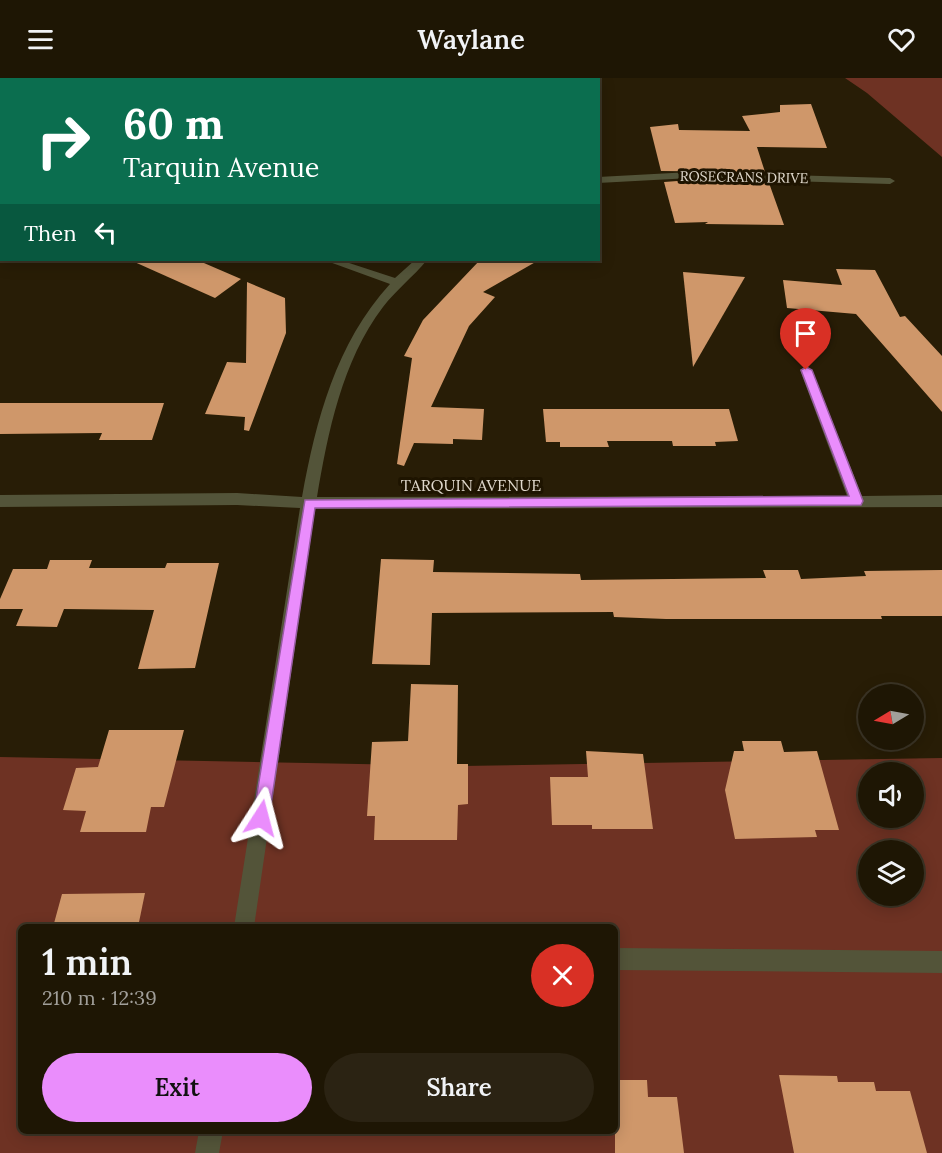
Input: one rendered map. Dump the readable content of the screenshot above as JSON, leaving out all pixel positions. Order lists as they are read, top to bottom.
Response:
{
  "streets": {
    "street": ["ROSECRANS DRIVE", "TARQUIN AVENUE"]
  },
  "north": "left",
  "page": {
    "header": "Waylane",
    "turn": ["60 m", "Tarquin Avenue"],
    "then": "Then",
    "heading": ["1 min", "210 m · 12:39"],
    "buttons": ["Exit", "Share"]
  }
}
